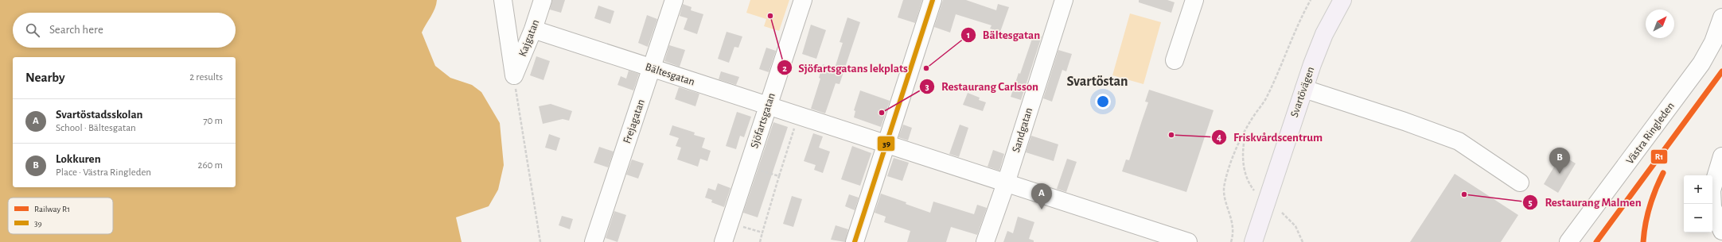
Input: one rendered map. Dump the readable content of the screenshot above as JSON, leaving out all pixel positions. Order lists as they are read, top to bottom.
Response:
{
  "streets": {
    "main road": ["Svartövägen"],
    "street": [
      "Kajgatan",
      "Bältesgatan",
      "Sjöfartsgatan",
      "Frejagatan",
      "Sandgatan",
      "Västra Ringleden"
    ]
  },
  "crossings": [
    ["Kajgatan", "Bältesgatan"],
    ["Bältesgatan", "Sjöfartsgatan"],
    ["Bältesgatan", "Frejagatan"],
    ["Bältesgatan", "Sandgatan"]
  ],
  "districts": ["Svartöstan"],
  "places": [
    "Sjöfartsgatans lekplats",
    "Bältesgatan",
    "Restaurang Carlsson",
    "Friskvårdscentrum",
    "Restaurang Malmen"
  ],
  "lines": ["transit line 39", "rail line R1"],
  "legend": ["Railway R1", "39"],
  "north": "top right",
  "page": {
    "search": "Search here",
    "heading": ["Nearby", "2 results"],
    "list": [
      {
        "mark": "A",
        "name": "Svartöstadsskolan",
        "note": "School · Bältesgatan",
        "value": "70 m"
      },
      {
        "mark": "B",
        "name": "Lokkuren",
        "note": "Place · Västra Ringleden",
        "value": "260 m"
      }
    ],
    "pins": ["B", "A"],
    "map_buttons": ["+", "−"]
  }
}
